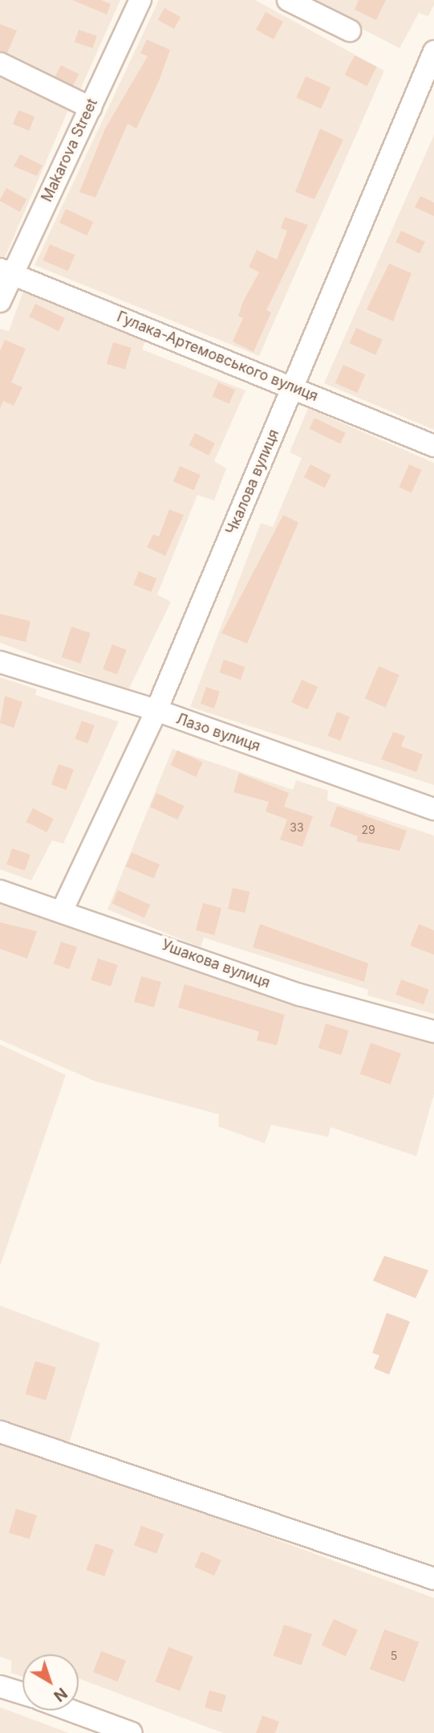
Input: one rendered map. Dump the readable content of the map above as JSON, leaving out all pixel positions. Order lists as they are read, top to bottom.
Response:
{
  "streets": {
    "street": [
      "Makarova Street",
      "Гулака-Артемовського вулиця",
      "Чкалова вулиця",
      "Лазо вулиця",
      "Ушакова вулиця"
    ]
  },
  "crossings": [
    ["Makarova Street", "Гулака-Артемовського вулиця"],
    ["Гулака-Артемовського вулиця", "Чкалова вулиця"],
    ["Чкалова вулиця", "Лазо вулиця"],
    ["Чкалова вулиця", "Ушакова вулиця"]
  ],
  "house_numbers": ["33", "29", "5"],
  "north": "bottom right"
}
